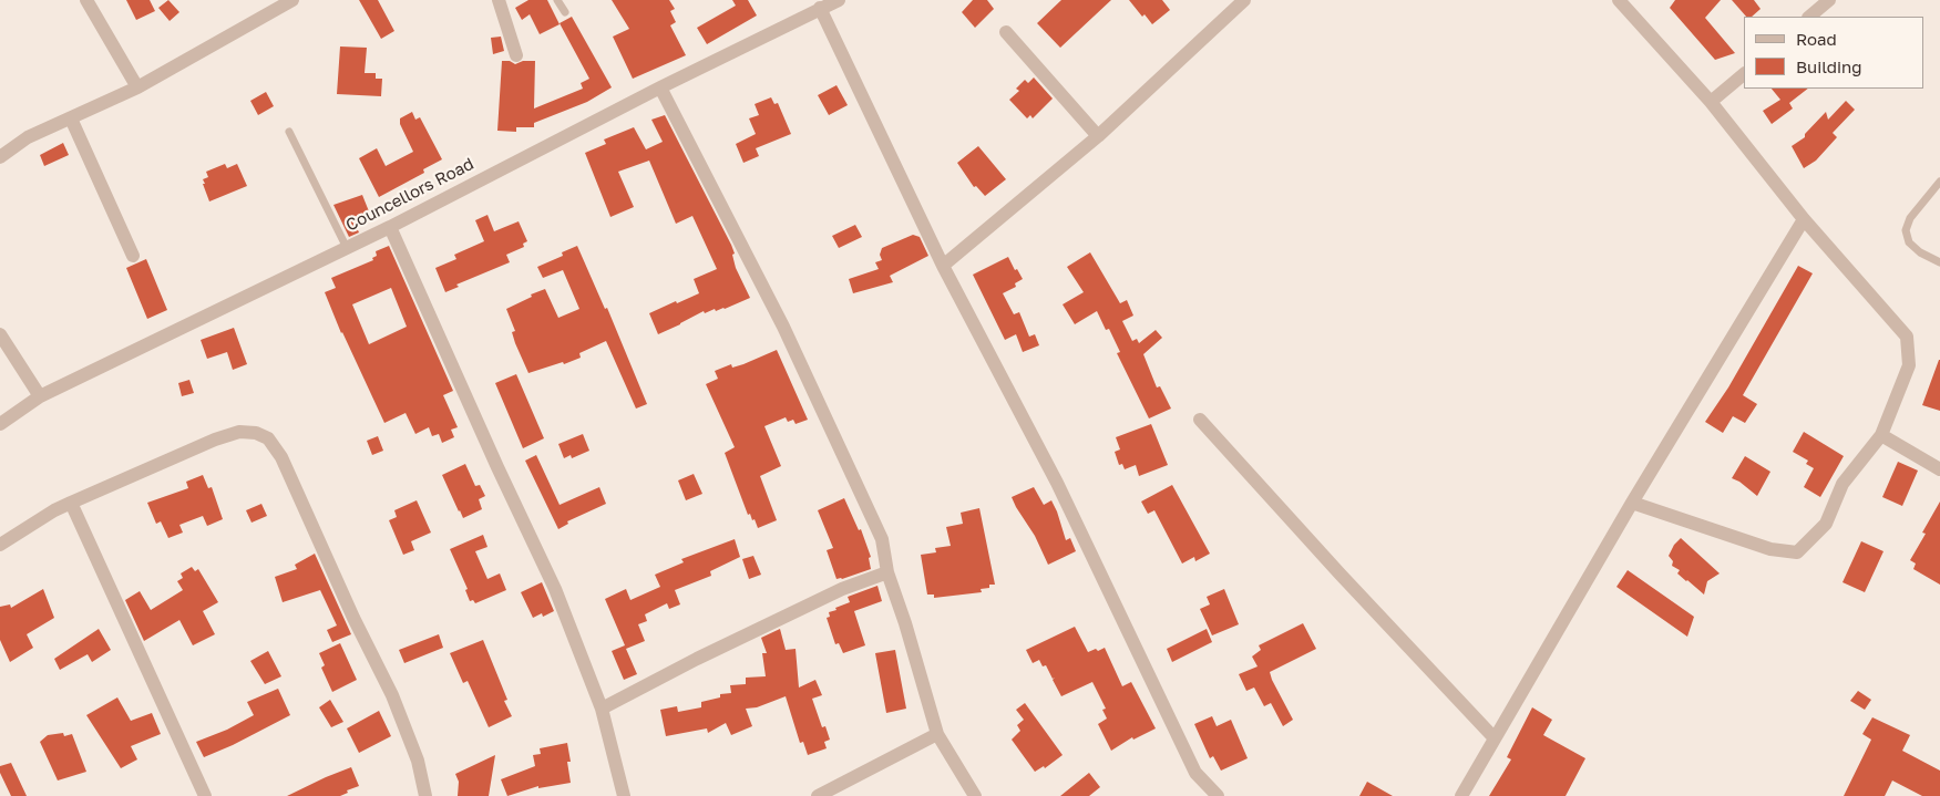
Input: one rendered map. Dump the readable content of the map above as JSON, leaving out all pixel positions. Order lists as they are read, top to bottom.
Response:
{
  "streets": {
    "street": ["Councellors Road"]
  },
  "legend": ["Road", "Building"]
}
